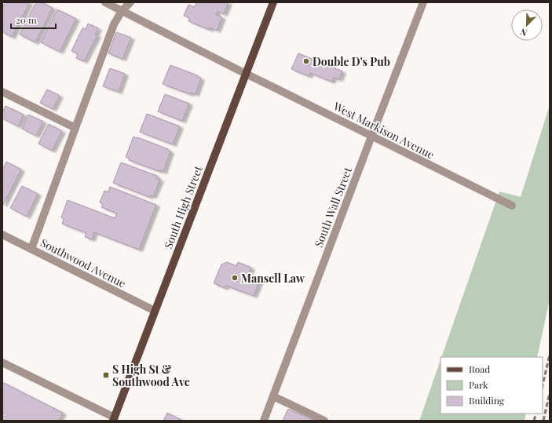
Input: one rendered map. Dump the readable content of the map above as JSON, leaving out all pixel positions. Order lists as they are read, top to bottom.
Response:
{
  "streets": {
    "main road": ["South High Street"],
    "street": ["West Markison Avenue", "South Wall Street", "Southwood Avenue"]
  },
  "crossings": [
    ["West Markison Avenue", "South High Street"],
    ["West Markison Avenue", "South Wall Street"],
    ["South High Street", "Southwood Avenue"]
  ],
  "places": {
    "other": ["Double D's Pub", "Mansell Law"],
    "transit": ["S High St & Southwood Ave"]
  },
  "legend": ["Road", "Park", "Building"],
  "scale_bar": "20 m",
  "north": "bottom left"
}
